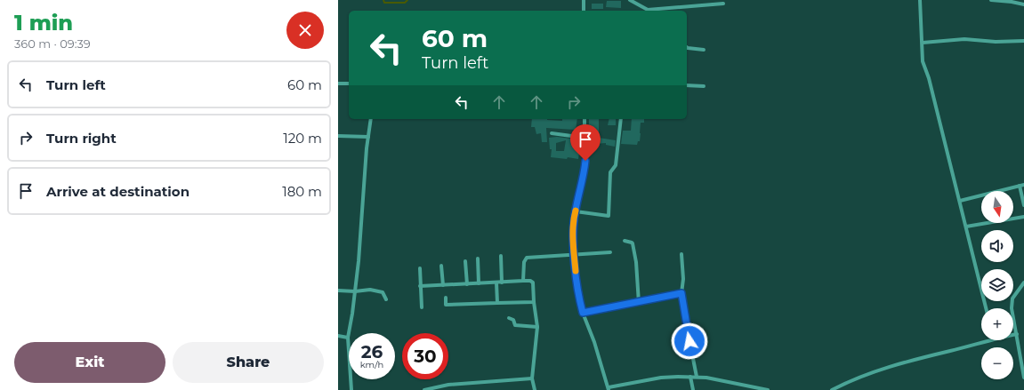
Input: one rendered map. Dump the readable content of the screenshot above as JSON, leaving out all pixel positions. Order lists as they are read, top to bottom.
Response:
{
  "north": "bottom",
  "page": {
    "heading": ["1 min", "360 m · 09:39"],
    "turn": ["60 m", "Turn left"],
    "list": [
      {
        "name": "Turn left",
        "value": "60 m"
      },
      {
        "name": "Turn right",
        "value": "120 m"
      },
      {
        "name": "Arrive at destination",
        "value": "180 m"
      }
    ],
    "map_buttons": ["+", "−"],
    "speed": "26 km/h",
    "limit": "30",
    "buttons": ["Exit", "Share"]
  }
}
